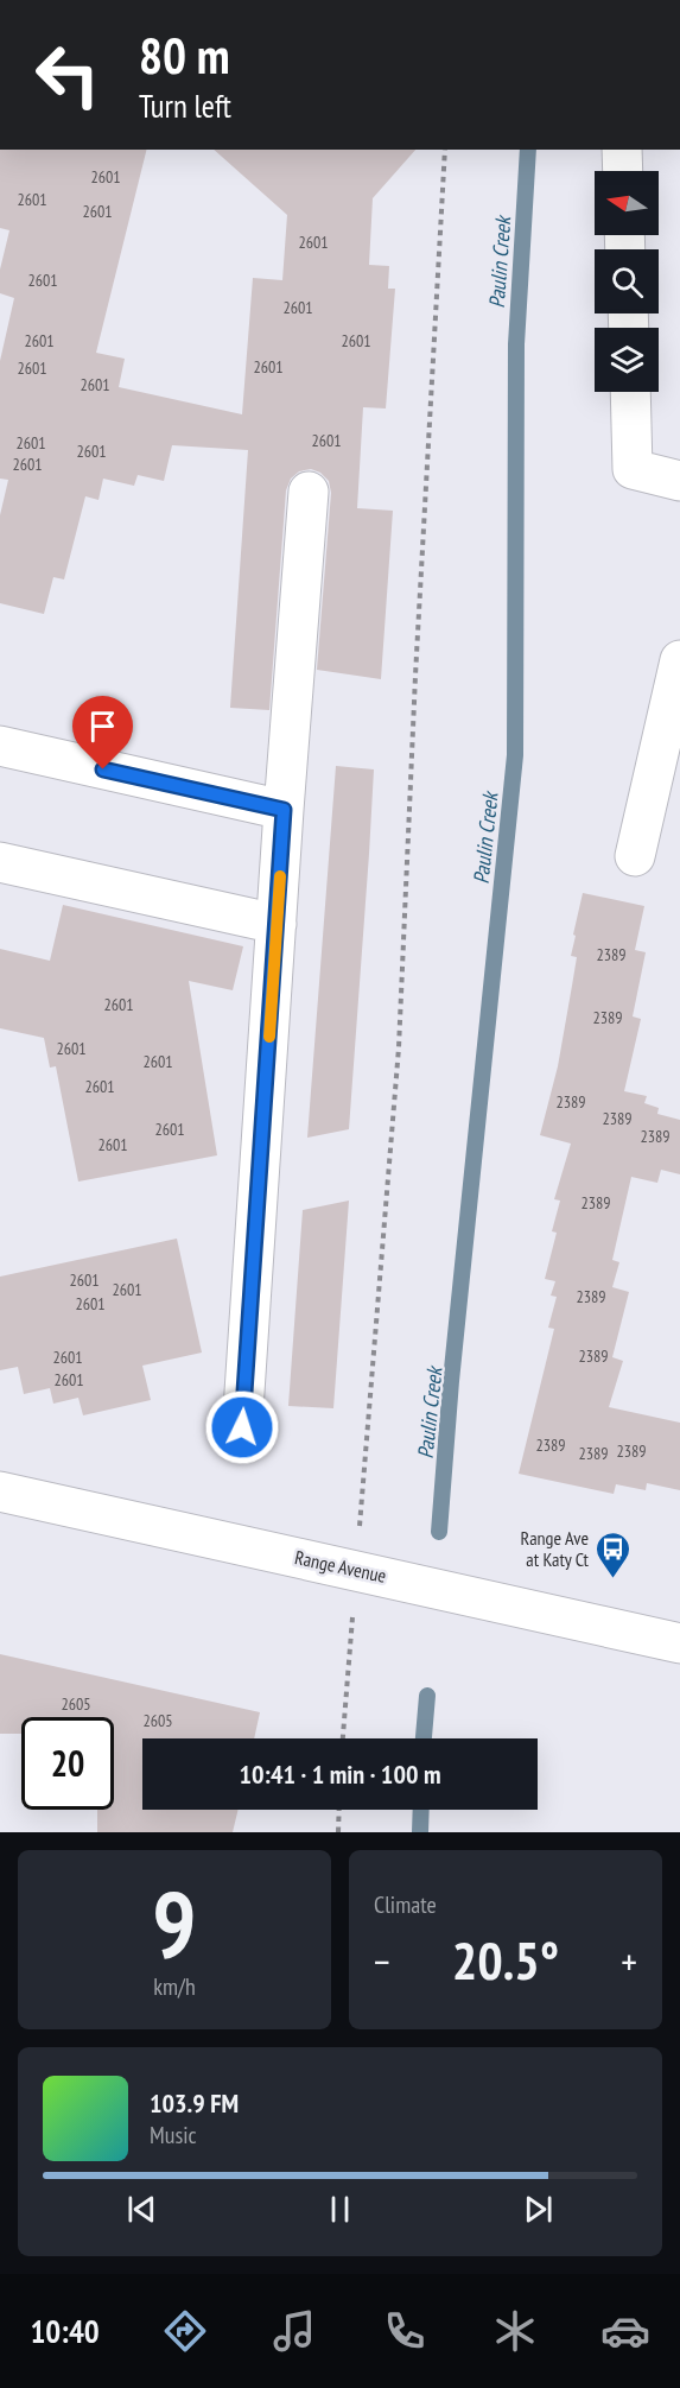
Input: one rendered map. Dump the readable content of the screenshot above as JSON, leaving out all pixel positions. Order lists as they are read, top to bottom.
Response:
{
  "streets": {
    "street": ["Range Avenue"]
  },
  "water": ["Paulin Creek"],
  "places": {
    "bus stop": ["Range Ave at Katy Ct"]
  },
  "house_numbers": [
    "2601",
    "2601",
    "2601",
    "2601",
    "2601",
    "2601",
    "2601",
    "2601",
    "2601",
    "2601",
    "2601",
    "2601",
    "2601",
    "2601",
    "2601",
    "2389",
    "2601",
    "2389",
    "2601",
    "2601",
    "2601",
    "2389",
    "2389",
    "2601",
    "2389",
    "2601",
    "2389",
    "2601",
    "2601",
    "2389",
    "2601",
    "2389",
    "2601",
    "2601",
    "2389",
    "2389",
    "2389",
    "2605",
    "2605"
  ],
  "north": "left",
  "page": {
    "turn": ["80 m", "Turn left"],
    "limit": "20",
    "trip": "10:41 · 1 min · 100 m",
    "tile": [
      ["9", "km/h"],
      "Climate"
    ],
    "heat": ["−", "20.5°", "+"],
    "song": ["103.9 FM", "Music"],
    "tabs": "10:40"
  }
}
